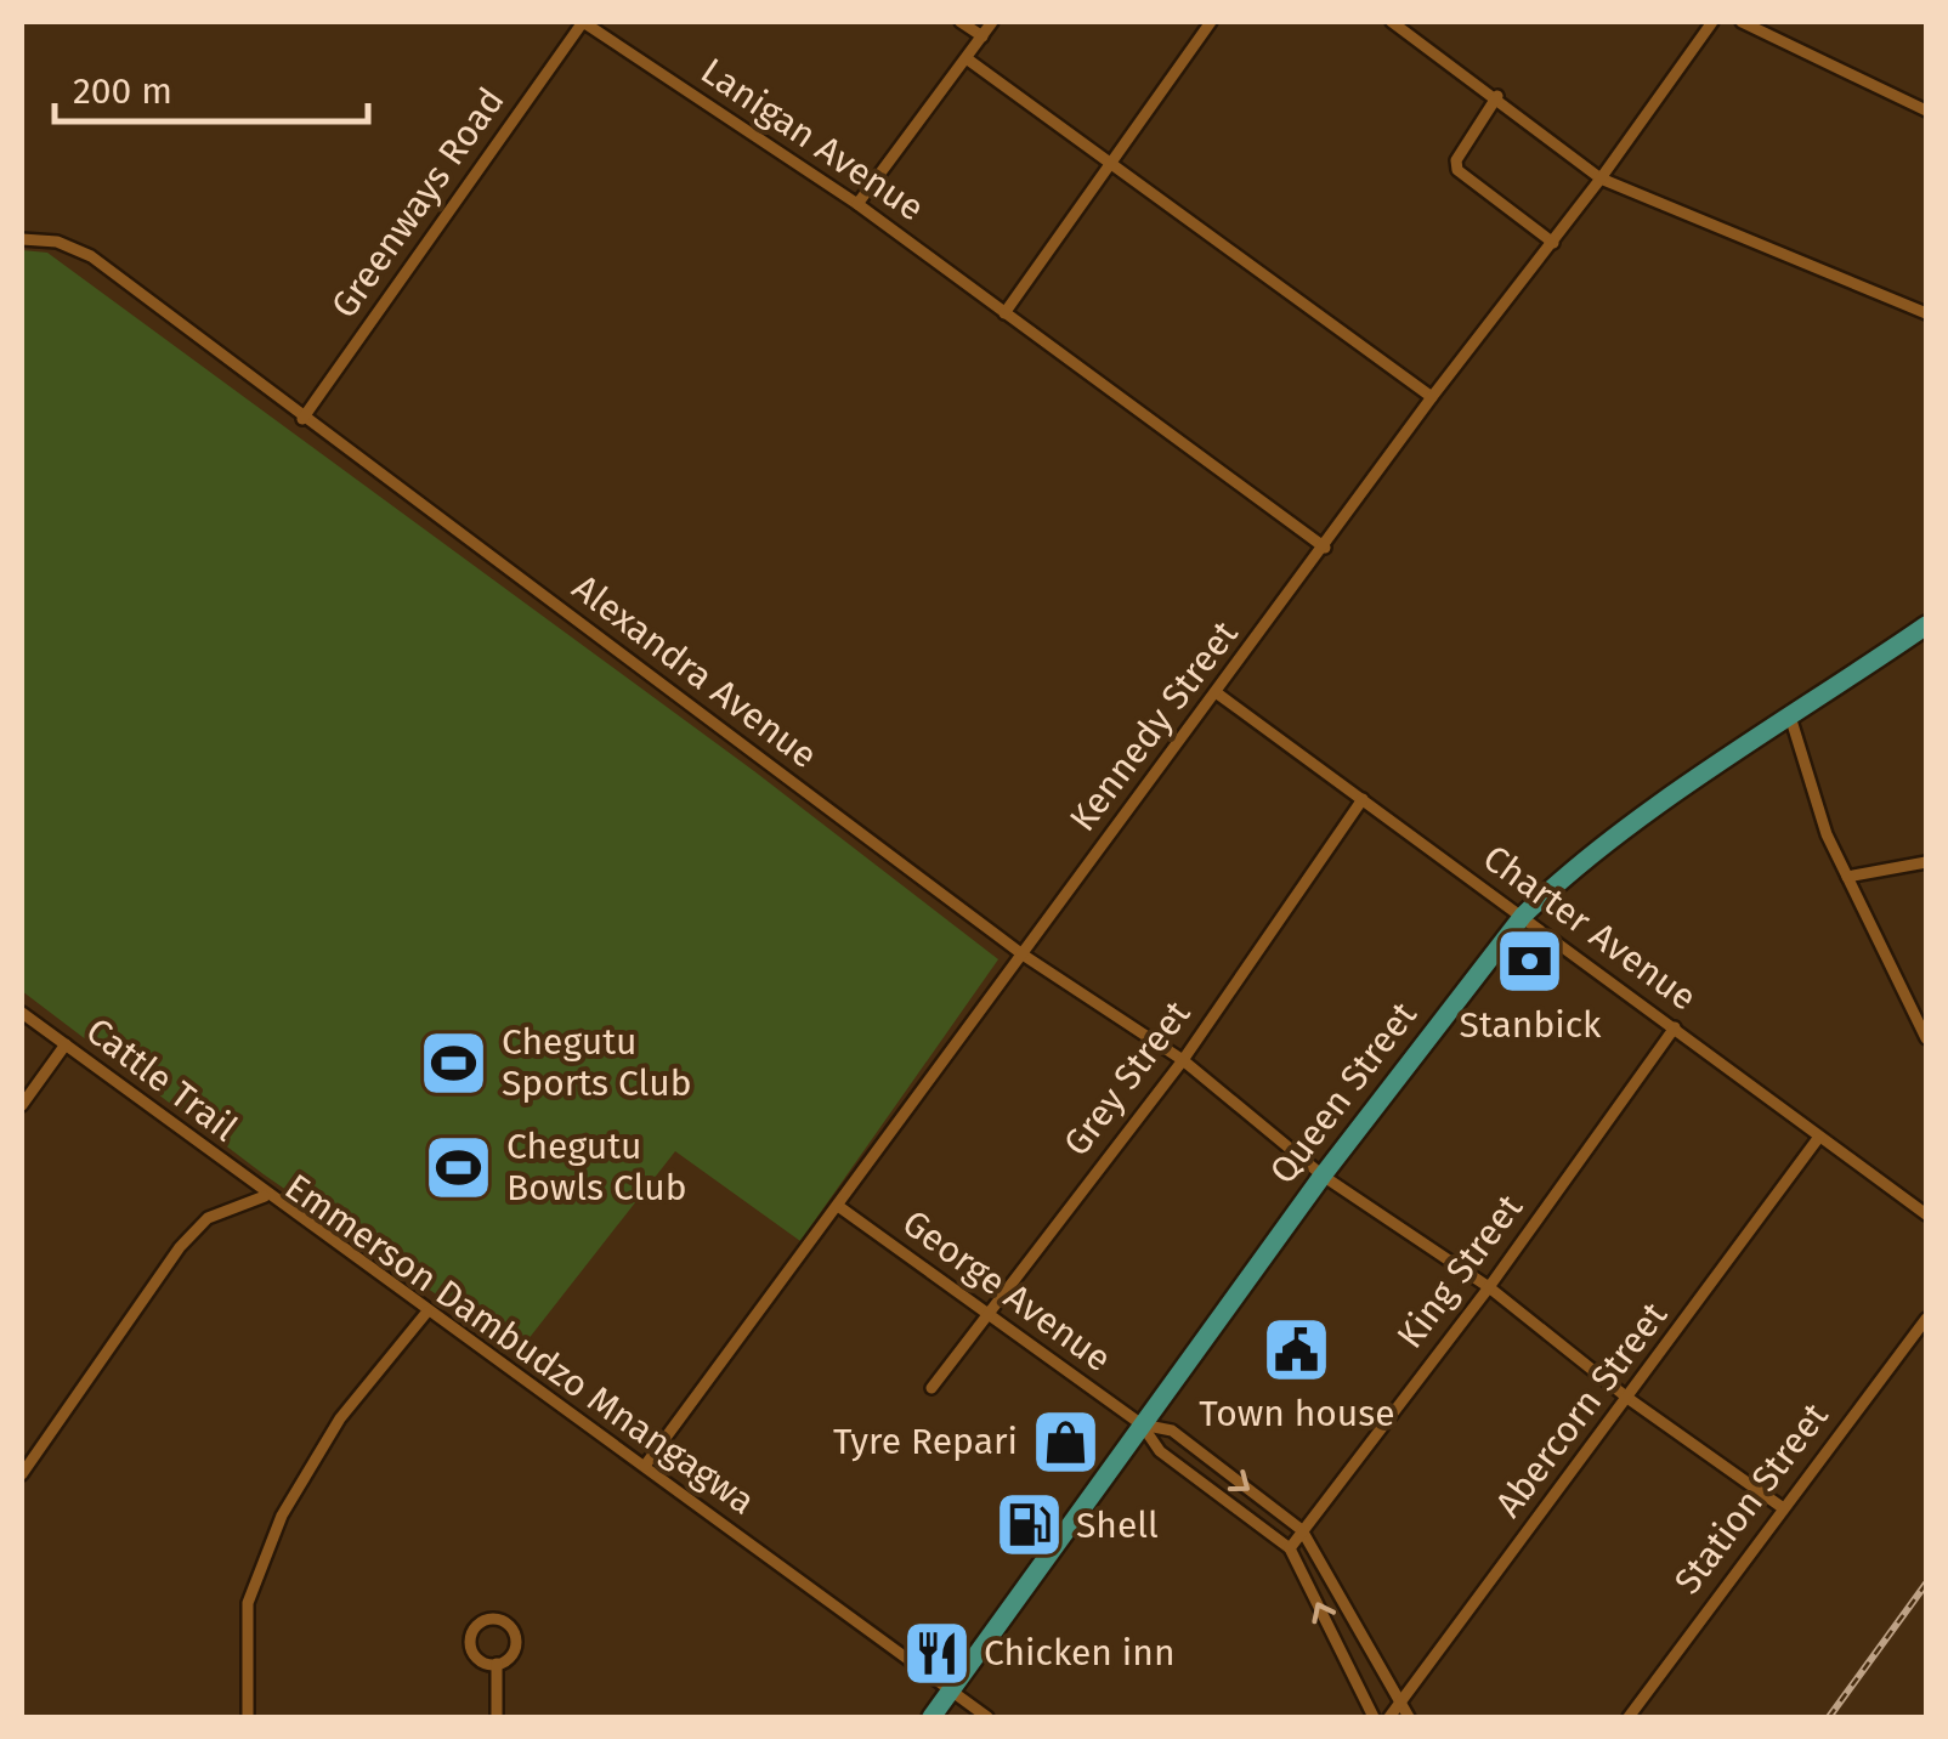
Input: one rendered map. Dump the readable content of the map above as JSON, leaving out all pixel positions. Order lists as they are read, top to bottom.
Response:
{
  "streets": {
    "highway": ["Queen Street"],
    "street": [
      "Lanigan Avenue",
      "Greenways Road",
      "Alexandra Avenue",
      "Kennedy Street",
      "Charter Avenue",
      "Grey Street",
      "Cattle Trail",
      "King Street",
      "George Avenue",
      "Emmerson Dambudzo Mnangagwa",
      "Abercorn Street",
      "Station Street"
    ]
  },
  "crossings": [
    ["Lanigan Avenue", "Greenways Road"],
    ["Lanigan Avenue", "Kennedy Street"],
    ["Greenways Road", "Alexandra Avenue"],
    ["Alexandra Avenue", "Kennedy Street"],
    ["Alexandra Avenue", "Grey Street"],
    ["Alexandra Avenue", "Queen Street"],
    ["Alexandra Avenue", "King Street"],
    ["Alexandra Avenue", "Abercorn Street"],
    ["Alexandra Avenue", "Station Street"],
    ["Kennedy Street", "Charter Avenue"],
    ["Kennedy Street", "George Avenue"],
    ["Kennedy Street", "Emmerson Dambudzo Mnangagwa"],
    ["Charter Avenue", "Grey Street"],
    ["Charter Avenue", "Queen Street"],
    ["Charter Avenue", "King Street"],
    ["Charter Avenue", "Abercorn Street"],
    ["Grey Street", "George Avenue"],
    ["Cattle Trail", "Emmerson Dambudzo Mnangagwa"],
    ["Queen Street", "George Avenue"],
    ["Queen Street", "Emmerson Dambudzo Mnangagwa"],
    ["King Street", "George Avenue"],
    ["George Avenue", "Abercorn Street"]
  ],
  "places": {
    "bank": ["Stanbick"],
    "sports": ["Chegutu Sports Club", "Chegutu Bowls Club"],
    "public building": ["Town house"],
    "shop": ["Tyre Repari"],
    "fuel station": ["Shell"],
    "restaurant": ["Chicken inn"]
  },
  "scale_bar": "200 m"
}
